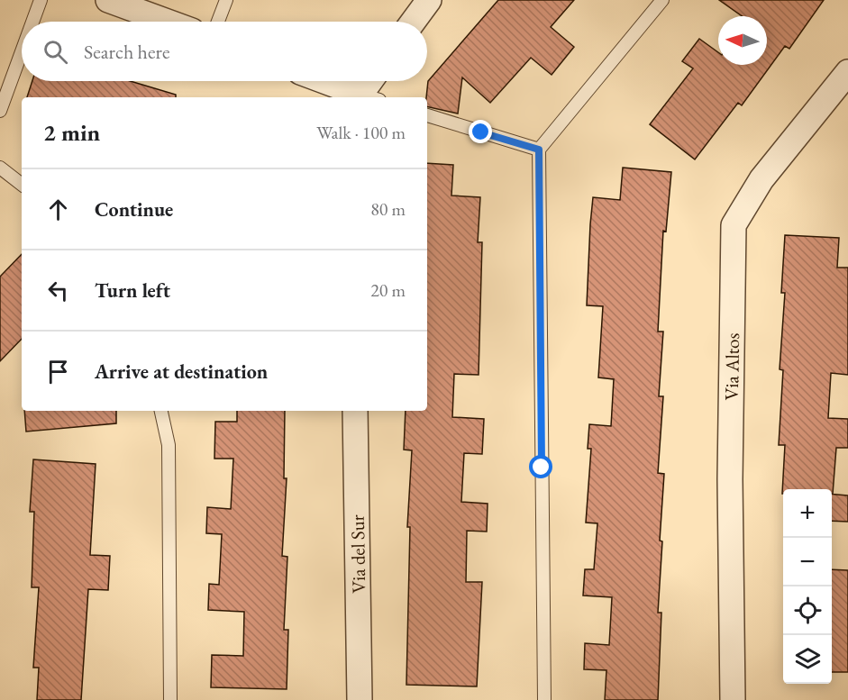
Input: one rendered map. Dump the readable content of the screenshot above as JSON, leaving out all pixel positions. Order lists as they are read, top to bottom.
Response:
{
  "streets": {
    "street": ["Via Altos", "Via del Sur"]
  },
  "north": "left",
  "page": {
    "search": "Search here",
    "heading": ["2 min", "Walk · 100 m"],
    "list": [
      ["Continue", "80 m"],
      ["Turn left", "20 m"],
      "Arrive at destination"
    ],
    "map_buttons": ["+", "−"]
  }
}
